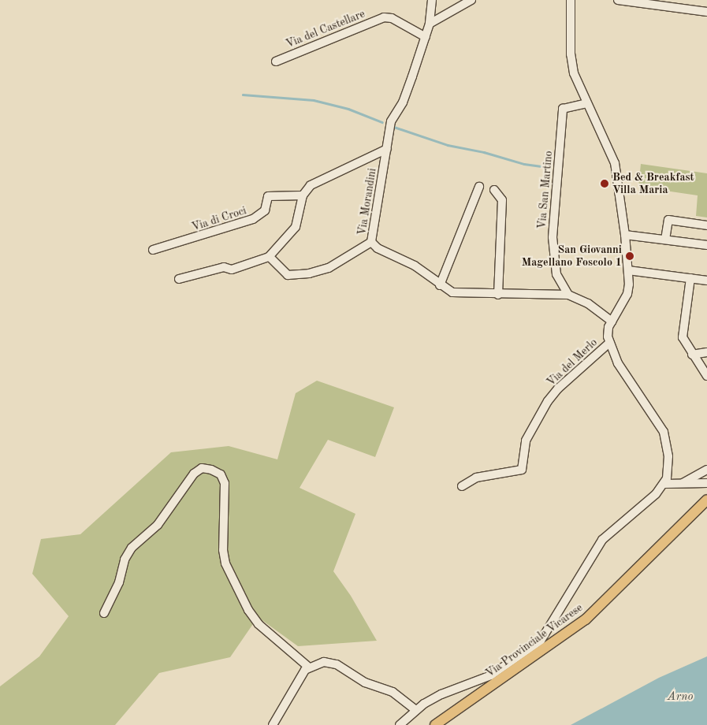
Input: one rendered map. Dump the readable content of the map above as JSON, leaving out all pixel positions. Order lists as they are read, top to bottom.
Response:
{
  "streets": {
    "main road": ["Via Provinciale Vicarese"],
    "street": [
      "Via del Castellare",
      "Via San Martino",
      "Via Morandini",
      "Via di Croci",
      "Via del Merlo"
    ]
  },
  "crossings": [
    ["Via del Castellare", "Via Morandini"],
    ["Via San Martino", "Via Morandini"]
  ],
  "water": ["Arno"],
  "places": ["Bed & Breakfast Villa Maria", "San Giovanni Magellano Foscolo 1"]
}
